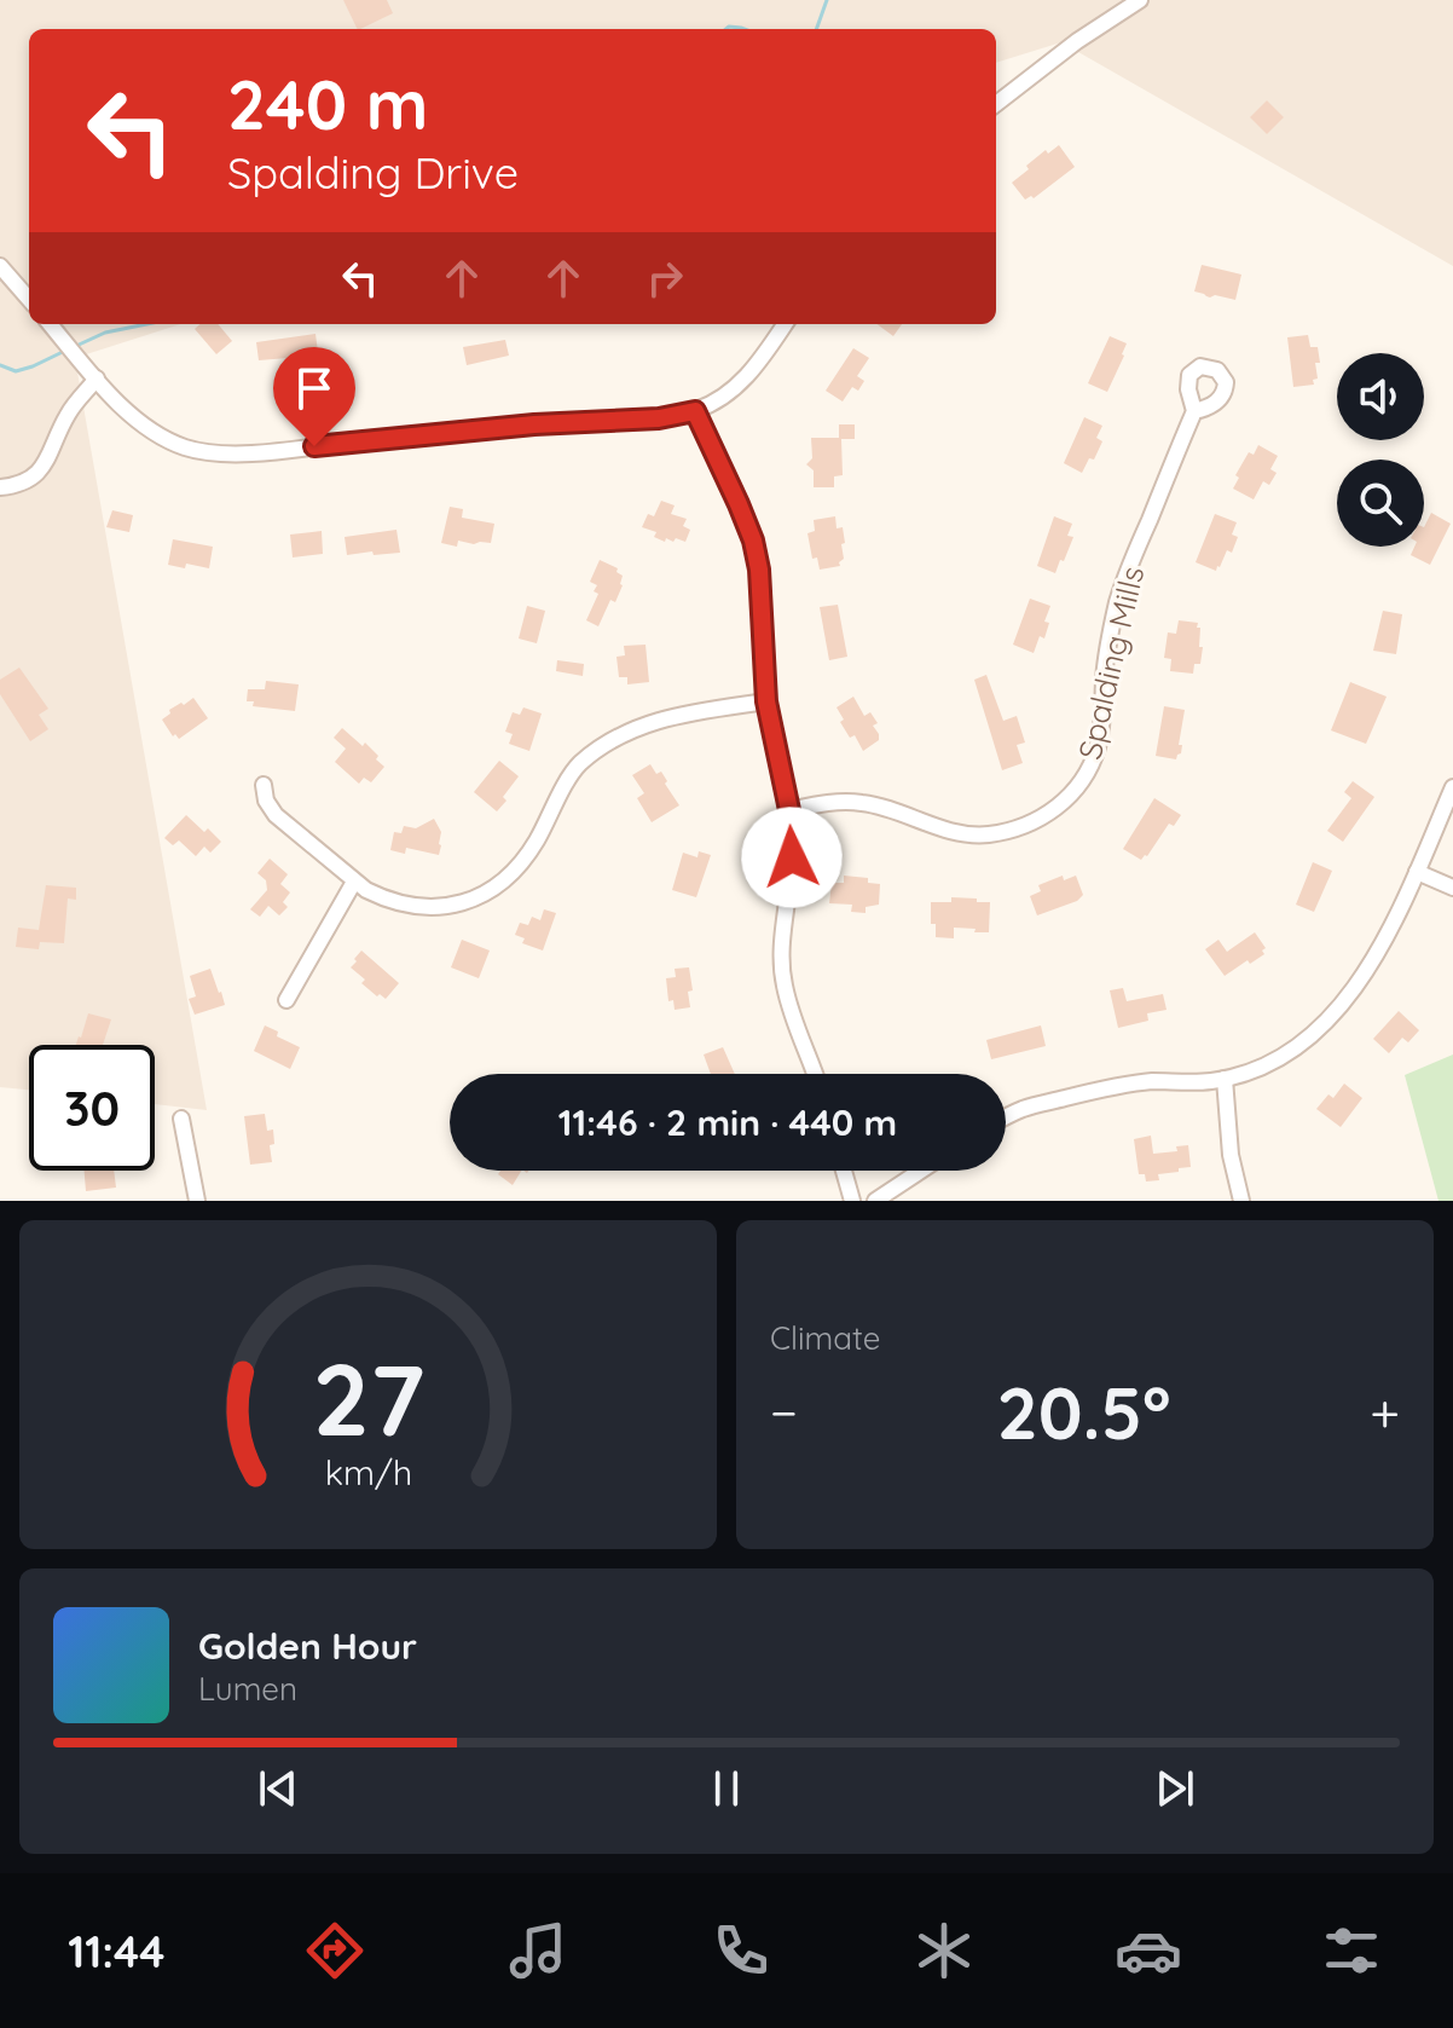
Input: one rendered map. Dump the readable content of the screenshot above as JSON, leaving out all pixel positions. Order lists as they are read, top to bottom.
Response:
{
  "streets": {
    "street": ["Spalding Mills"]
  },
  "page": {
    "turn": ["240 m", "Spalding Drive"],
    "limit": "30",
    "trip": "11:46 · 2 min · 440 m",
    "tile": "Climate",
    "heat": ["−", "20.5°", "+"],
    "song": ["Golden Hour", "Lumen"],
    "tabs": "11:44",
    "gauge": ["27", "km/h"]
  }
}
